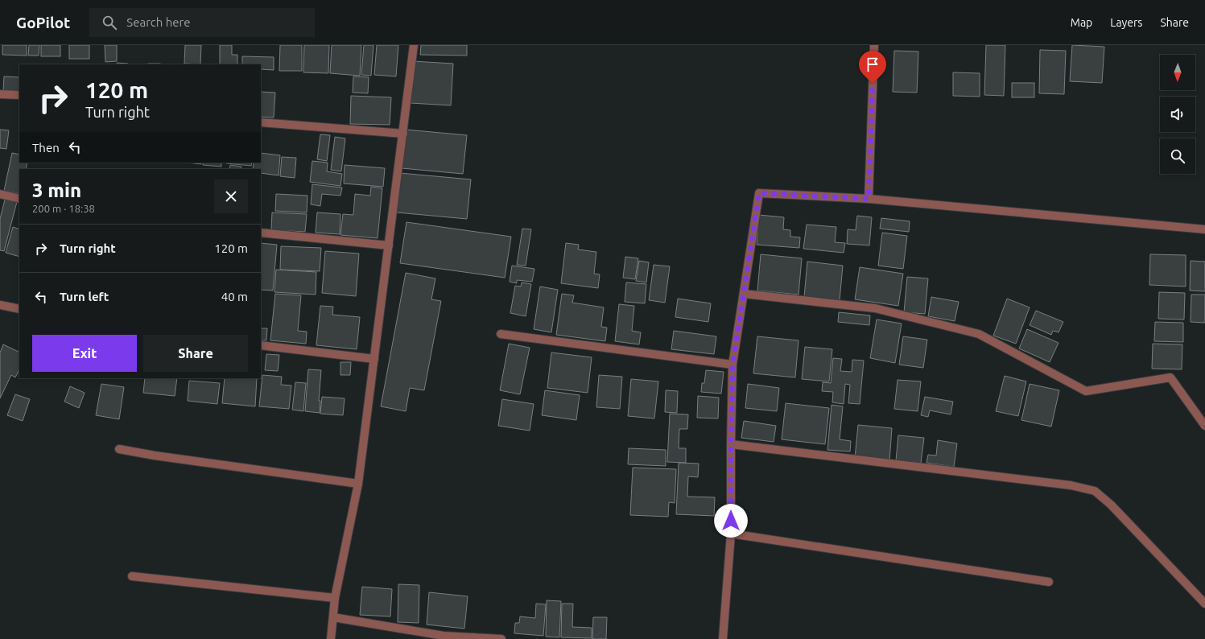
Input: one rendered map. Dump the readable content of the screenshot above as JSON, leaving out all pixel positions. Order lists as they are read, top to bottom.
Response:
{
  "north": "bottom",
  "page": {
    "header": "GoPilot",
    "search": "Search here",
    "nav": ["Map", "Layers", "Share"],
    "turn": ["120 m", "Turn right"],
    "then": "Then",
    "heading": ["3 min", "200 m · 18:38"],
    "list": [
      {
        "name": "Turn right",
        "value": "120 m"
      },
      {
        "name": "Turn left",
        "value": "40 m"
      }
    ],
    "buttons": ["Exit", "Share"]
  }
}
